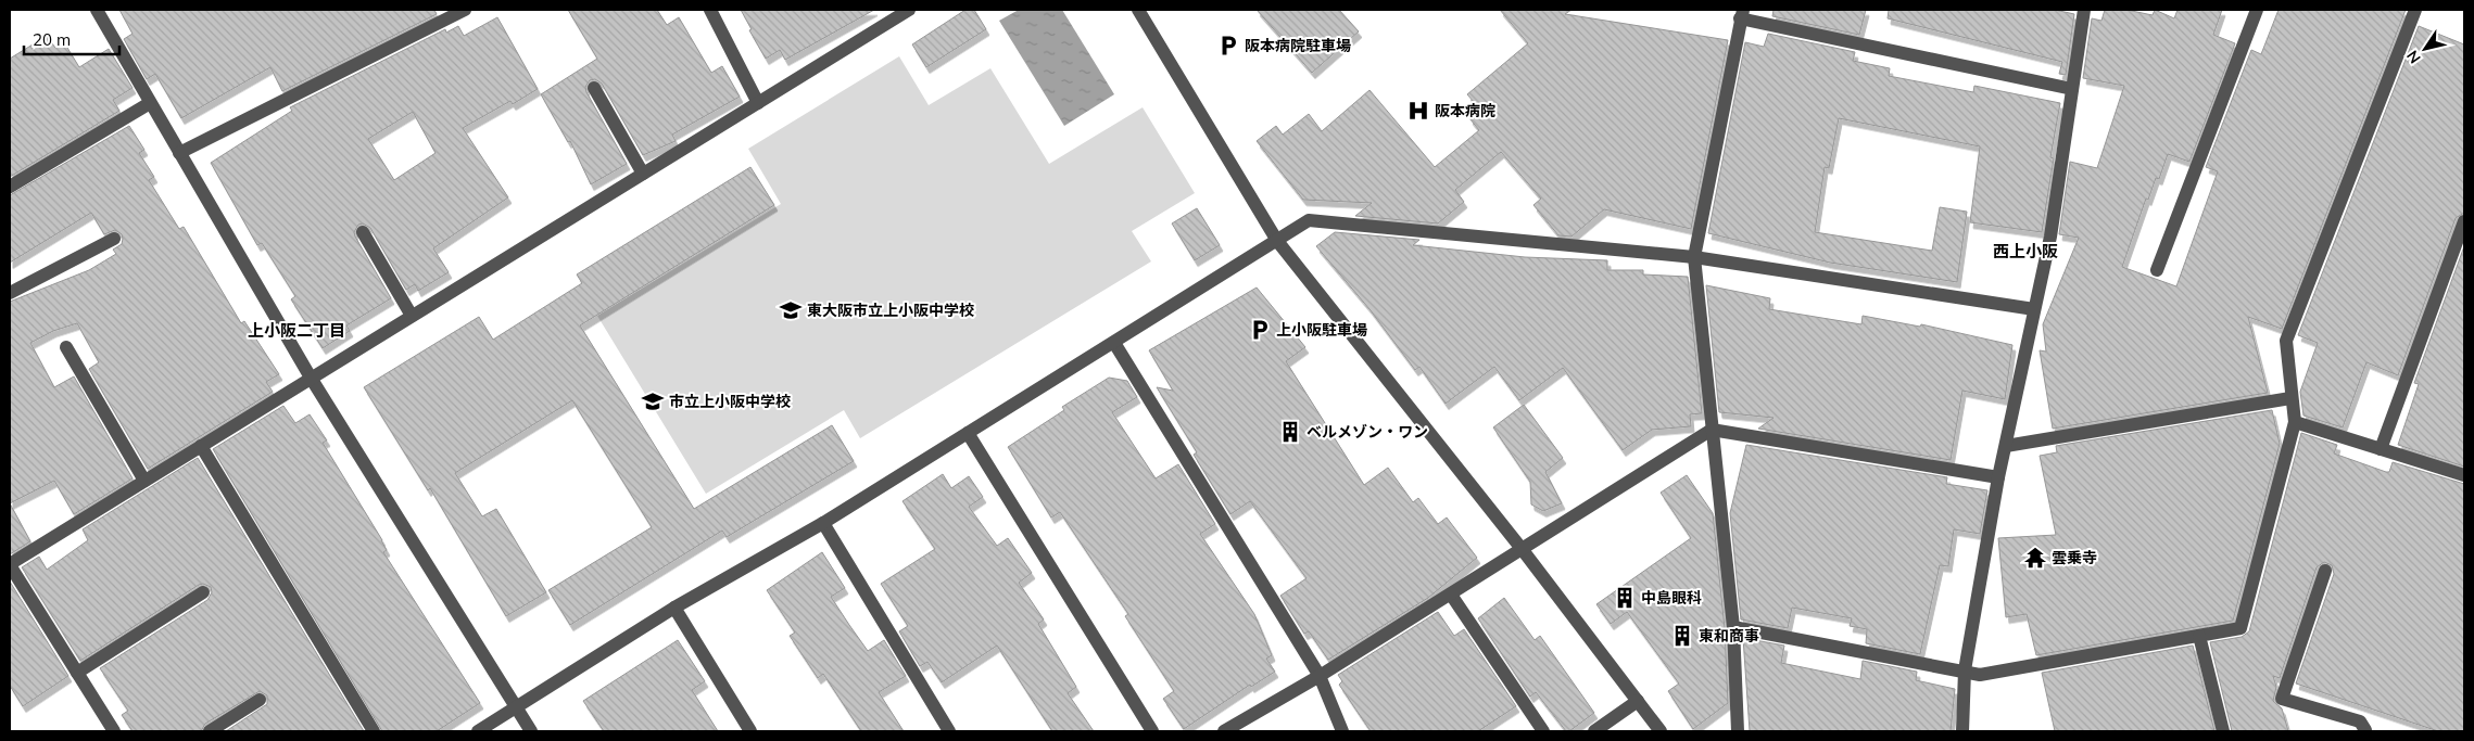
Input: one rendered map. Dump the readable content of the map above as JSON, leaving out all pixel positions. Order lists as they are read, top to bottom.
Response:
{
  "districts": ["西上小阪", "上小阪二丁目"],
  "places": {
    "parking": ["阪本病院駐車場", "上小阪駐車場"],
    "hospital": ["阪本病院"],
    "school or university": ["東大阪市立上小阪中学校", "市立上小阪中学校"],
    "building": ["ベルメゾン・ワン", "中島眼科", "東和商事"],
    "temple": ["雲乗寺"]
  },
  "scale_bar": "20 m",
  "north": "bottom left"
}
